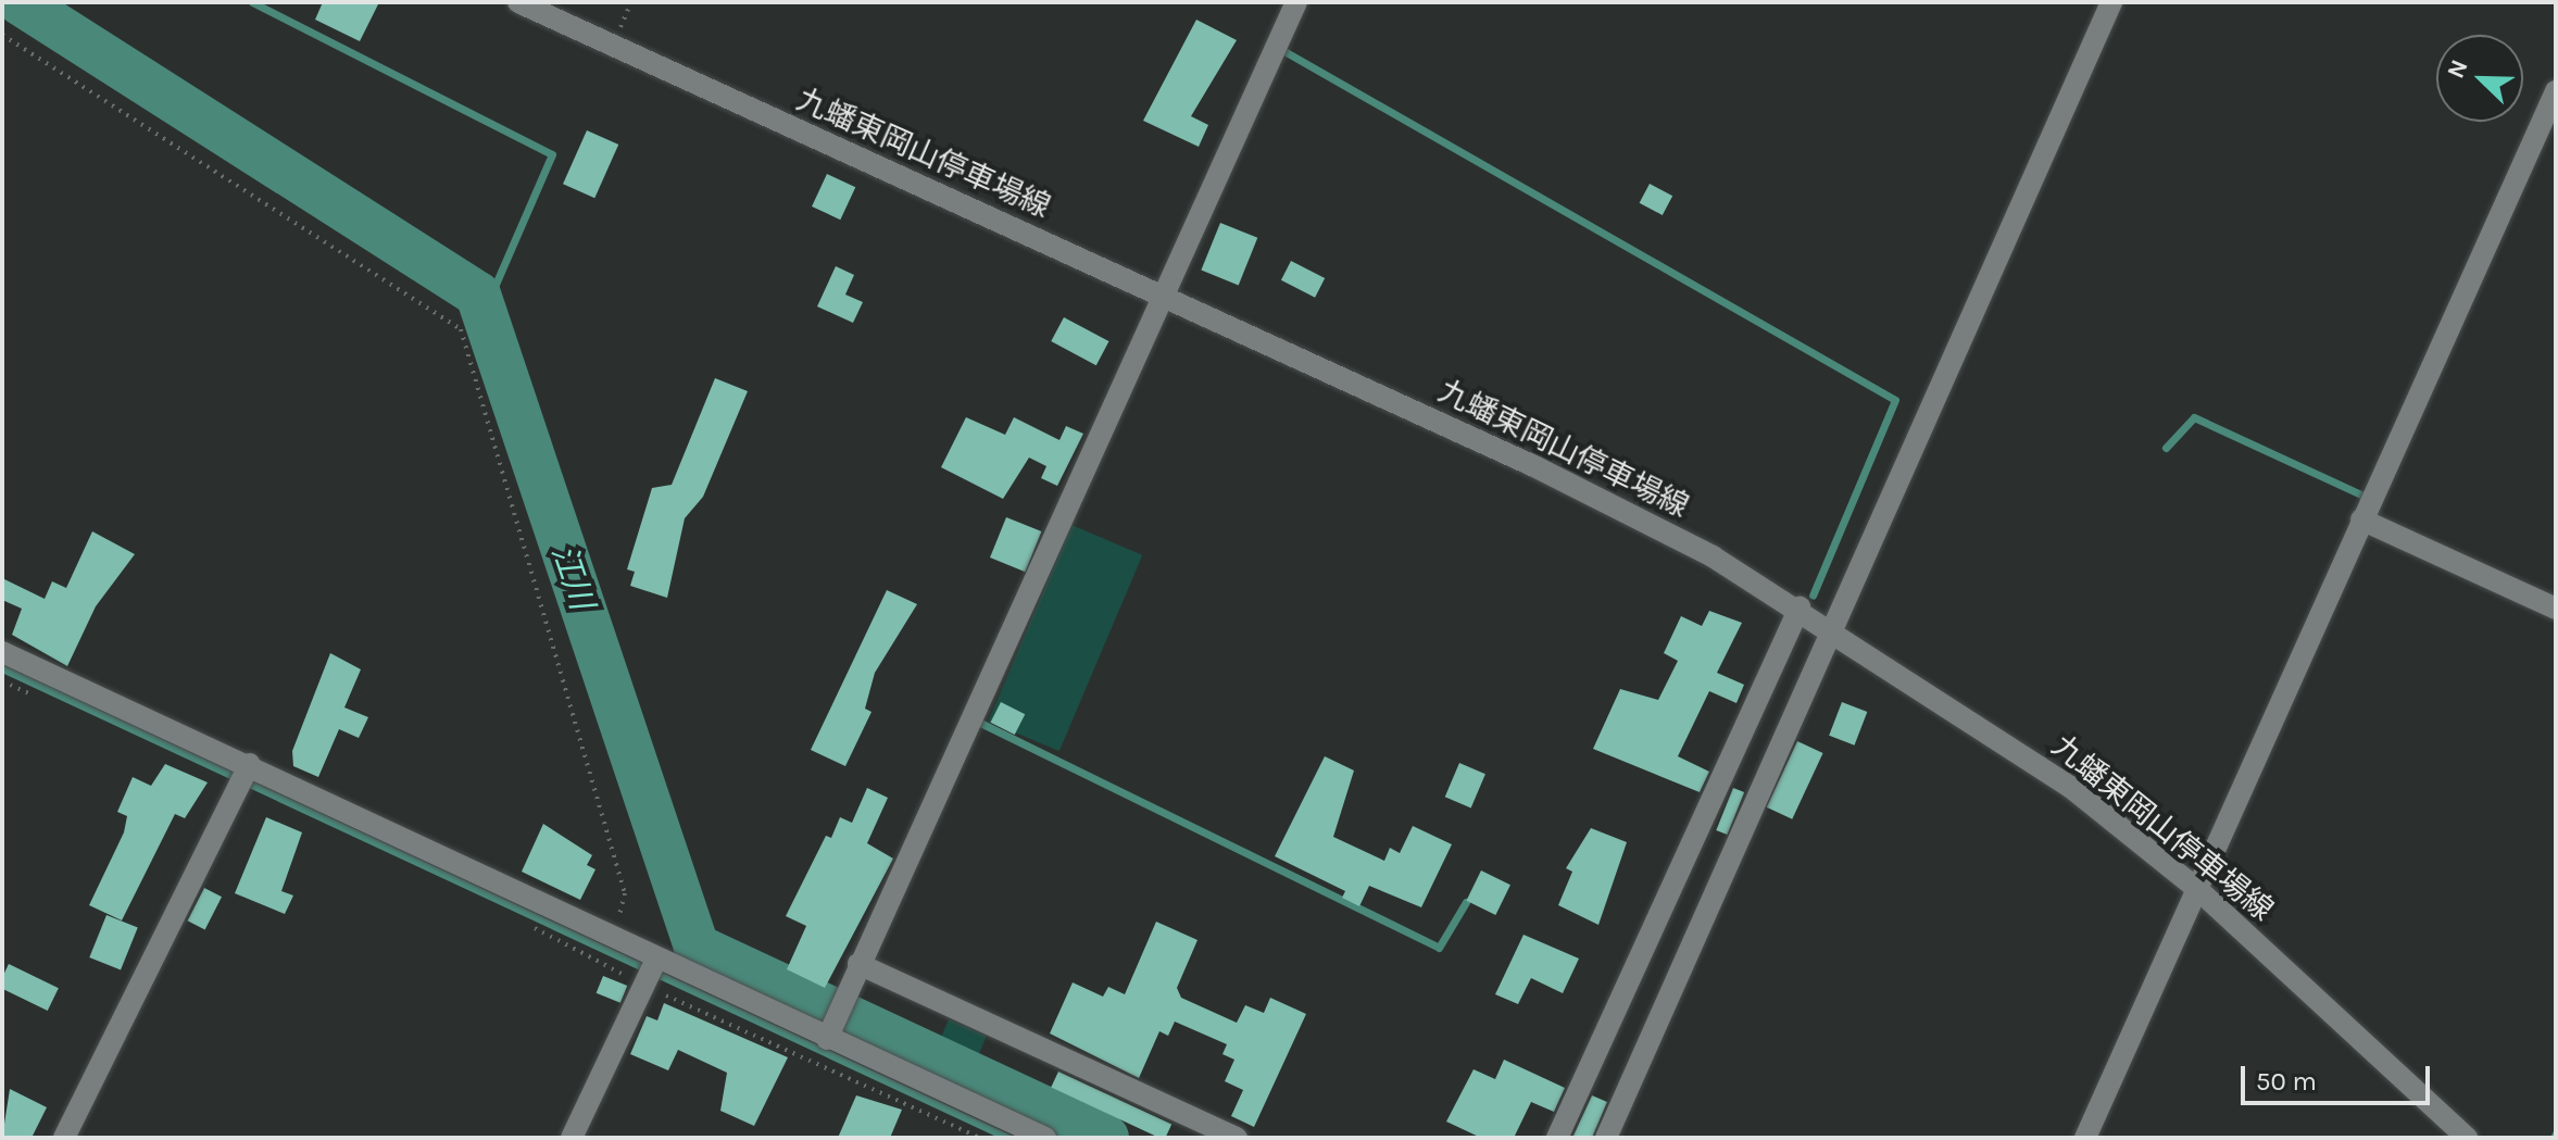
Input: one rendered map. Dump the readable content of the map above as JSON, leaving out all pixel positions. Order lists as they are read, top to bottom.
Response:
{
  "streets": {
    "street": ["九蟠東岡山停車場線"]
  },
  "water": ["江川"],
  "scale_bar": "50 m",
  "north": "top left"
}
